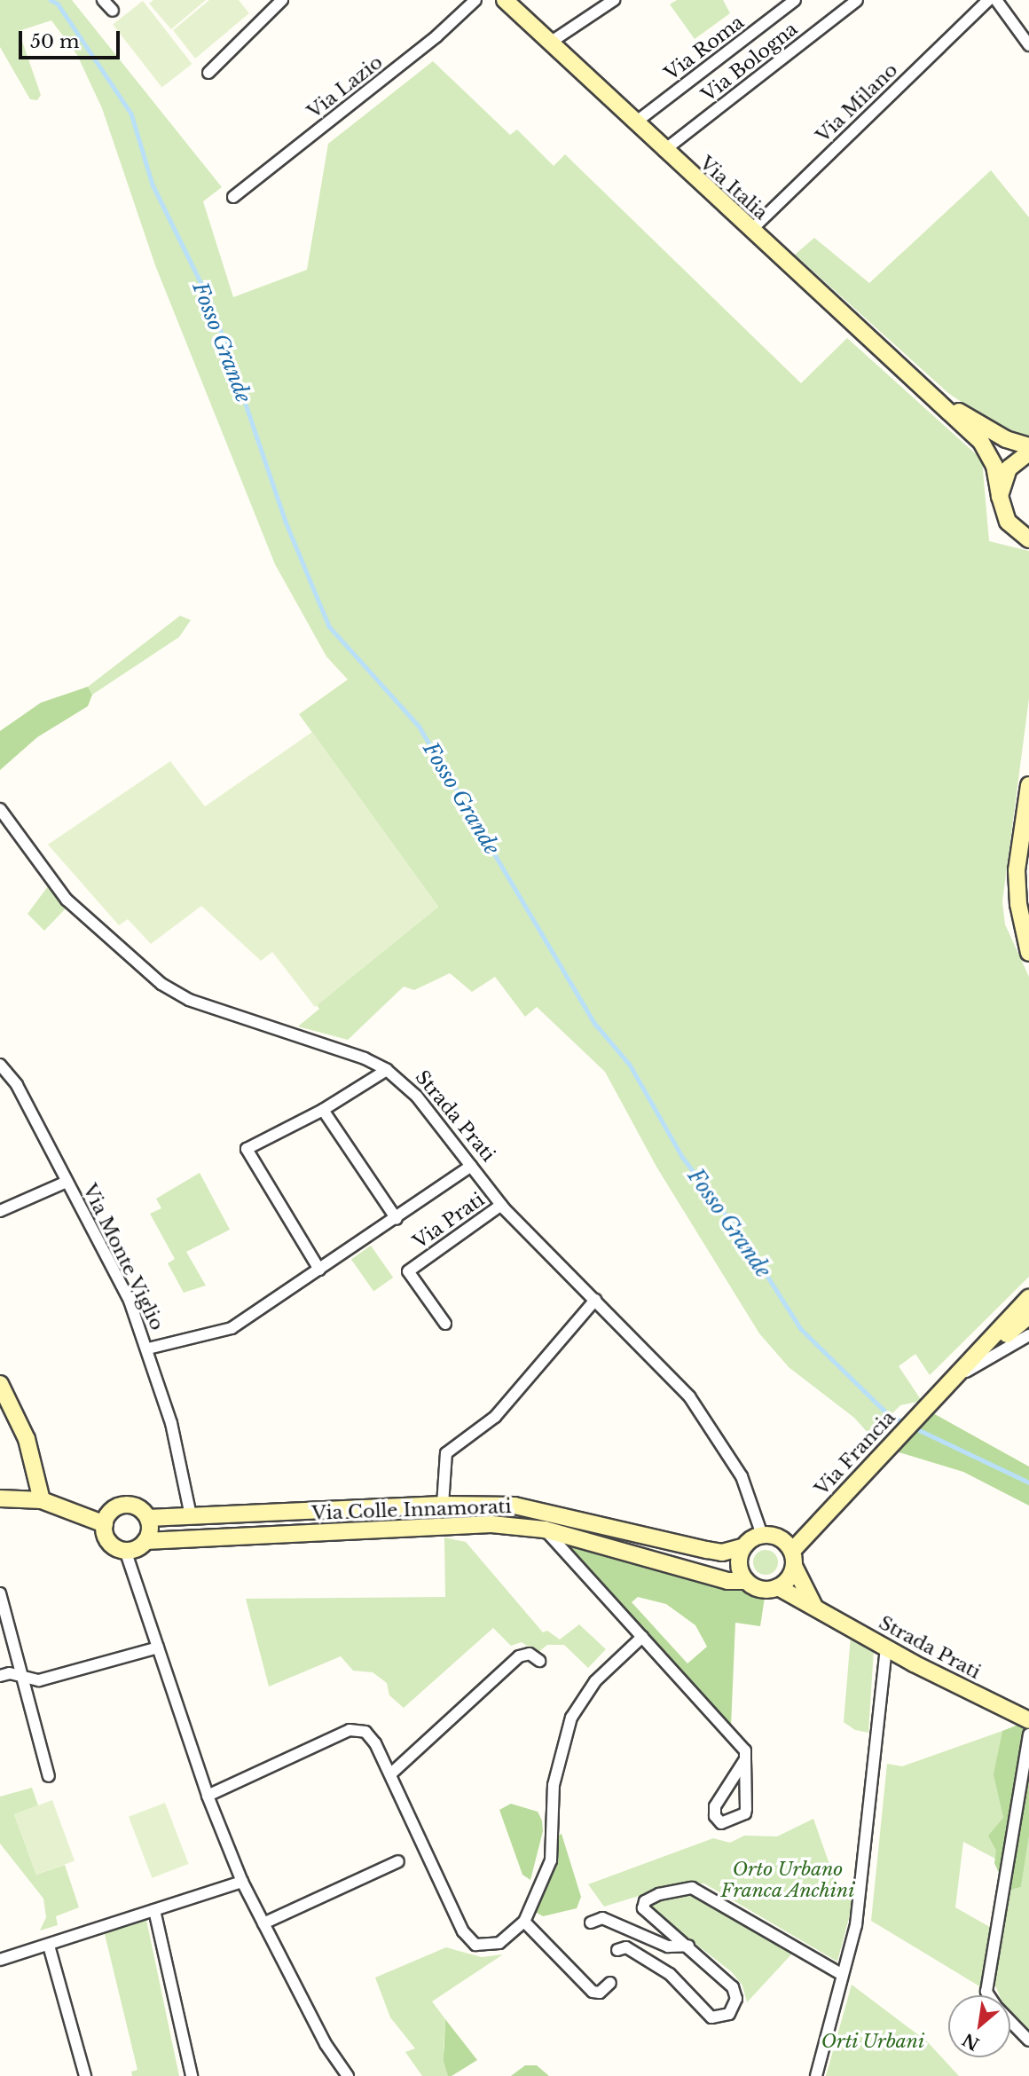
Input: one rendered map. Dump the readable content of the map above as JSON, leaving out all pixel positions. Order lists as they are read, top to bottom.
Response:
{
  "streets": {
    "street": [
      "Via Roma",
      "Via Bologna",
      "Via Lazio",
      "Via Milano",
      "Via Italia",
      "Strada Prati",
      "Via Prati",
      "Via Monte Viglio",
      "Via Francia",
      "Via Colle Innamorati"
    ]
  },
  "crossings": [
    ["Via Roma", "Via Italia"],
    ["Via Bologna", "Via Italia"],
    ["Via Milano", "Via Italia"],
    ["Strada Prati", "Via Prati"],
    ["Strada Prati", "Via Francia"],
    ["Strada Prati", "Via Colle Innamorati"],
    ["Via Francia", "Via Colle Innamorati"]
  ],
  "water": ["Fosso Grande"],
  "parks": ["Orto Urbano Franca Anchini", "Orti Urbani"],
  "scale_bar": "50 m",
  "north": "bottom left"
}
